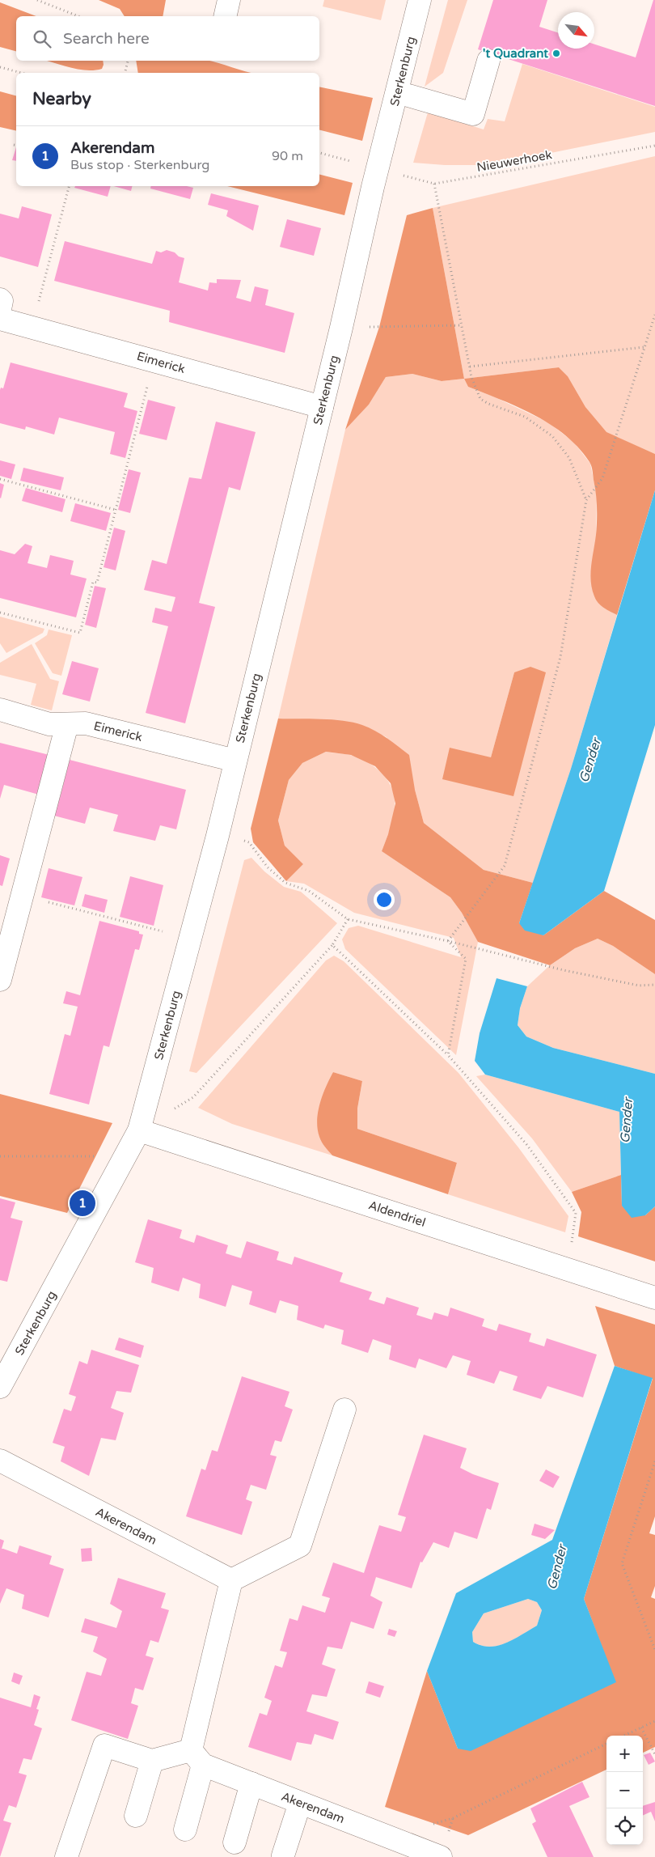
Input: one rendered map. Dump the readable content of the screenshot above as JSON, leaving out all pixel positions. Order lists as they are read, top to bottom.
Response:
{
  "streets": {
    "street": [
      "Sterkenburg",
      "Eimerick",
      "Aldendriel",
      "Akerendam"
    ],
    "path": ["Nieuwerhoek"]
  },
  "crossings": [
    ["Sterkenburg", "Nieuwerhoek"],
    ["Sterkenburg", "Eimerick"],
    ["Sterkenburg", "Aldendriel"]
  ],
  "water": ["Gender"],
  "places": ["'t Quadrant"],
  "north": "bottom right",
  "page": {
    "search": "Search here",
    "heading": "Nearby",
    "list": [
      {
        "mark": "1",
        "name": "Akerendam",
        "note": "Bus stop · Sterkenburg",
        "value": "90 m"
      }
    ],
    "pins": "1",
    "map_buttons": ["+", "−"]
  }
}
